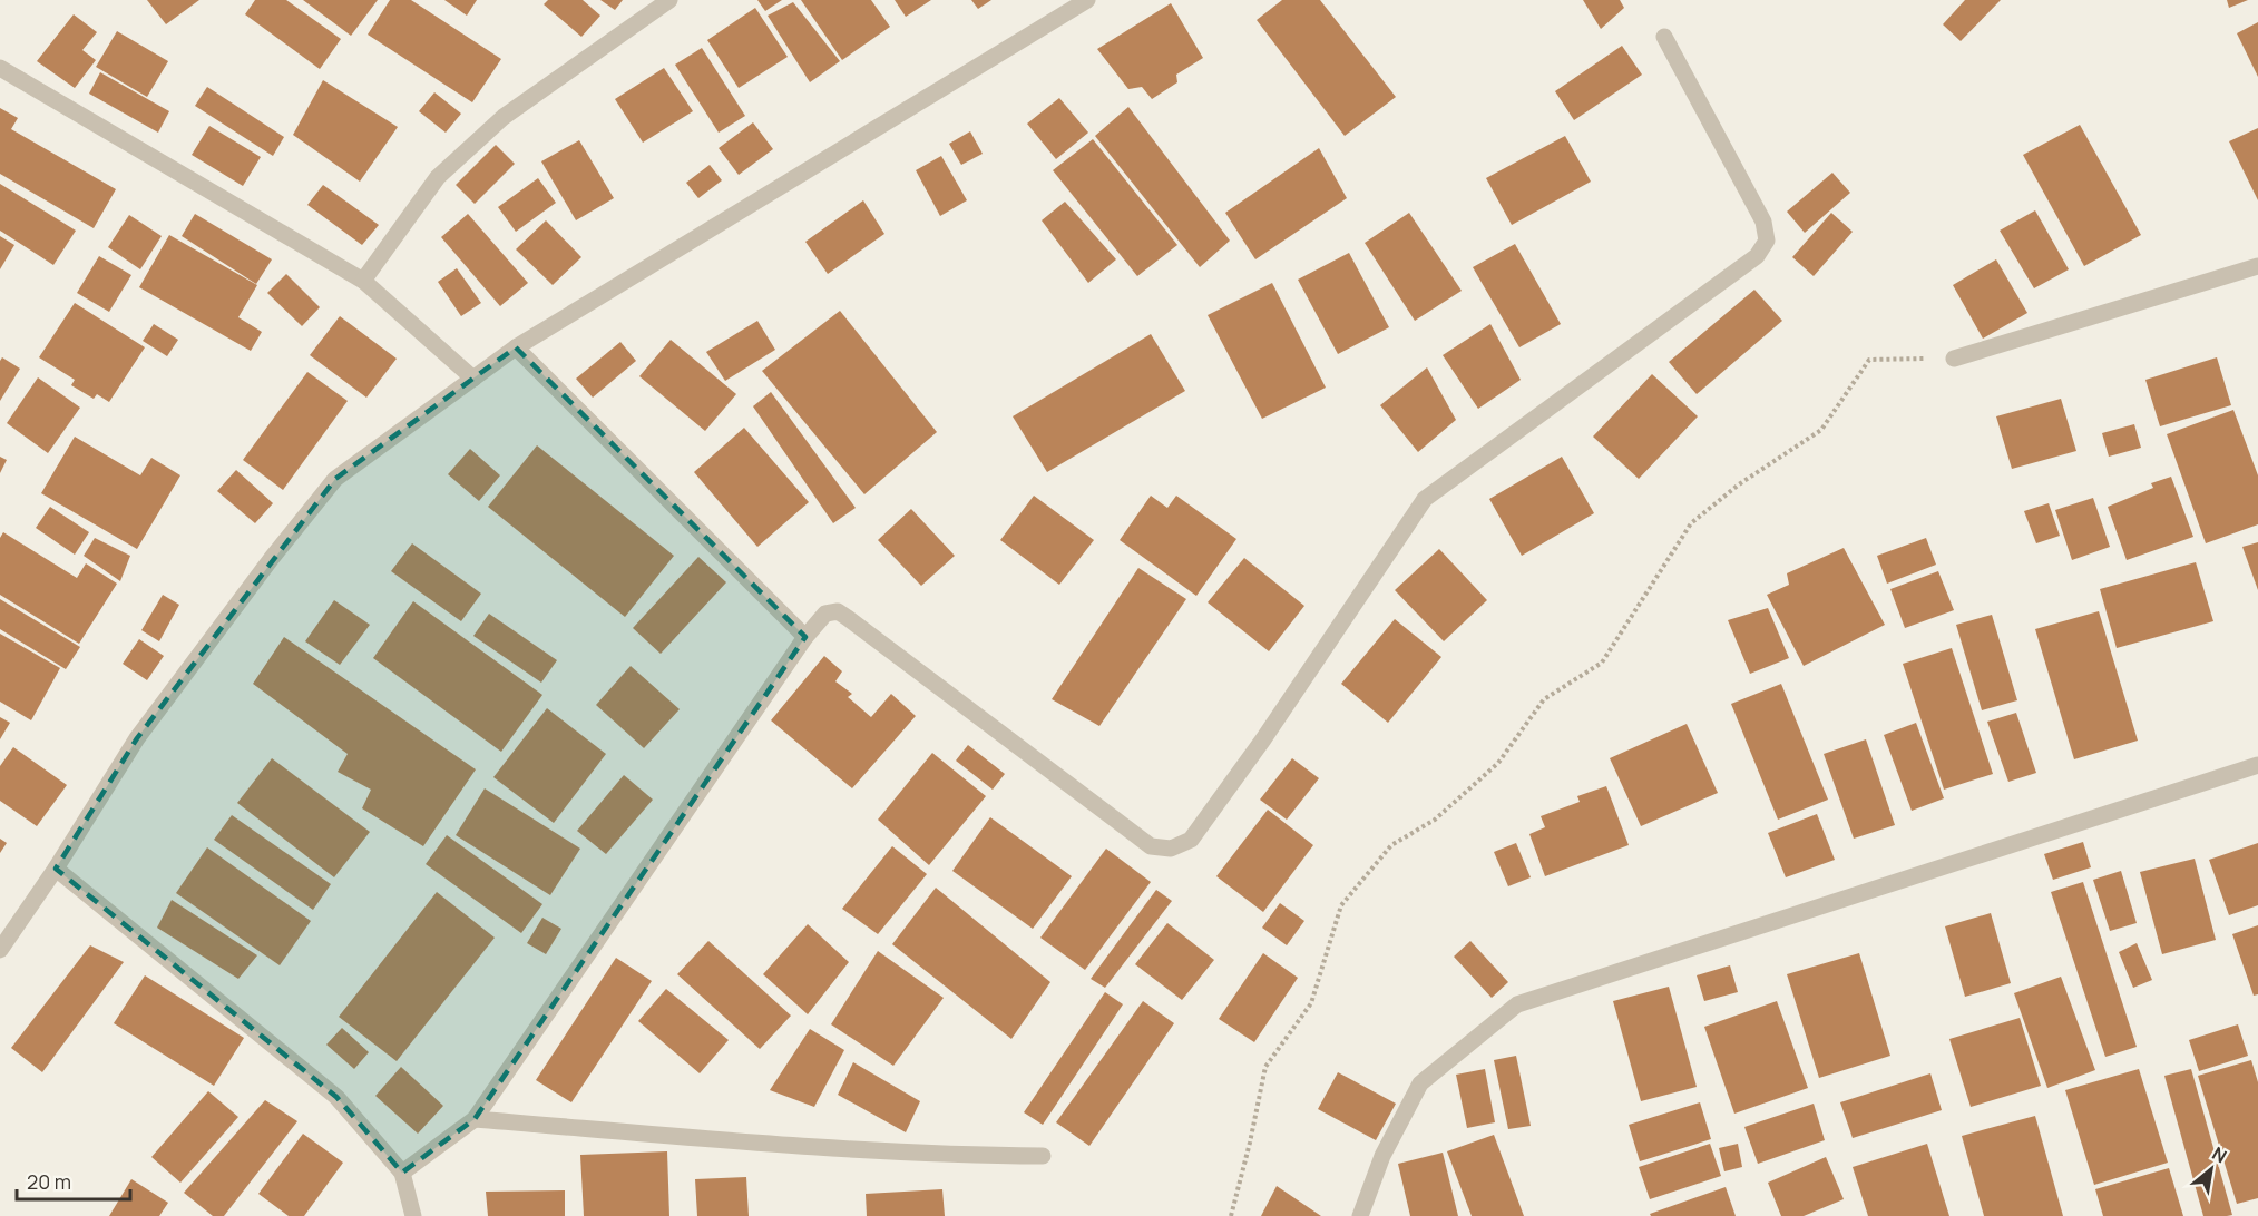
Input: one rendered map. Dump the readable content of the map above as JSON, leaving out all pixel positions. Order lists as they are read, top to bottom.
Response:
{
  "scale_bar": "20 m",
  "north": "top right"
}
